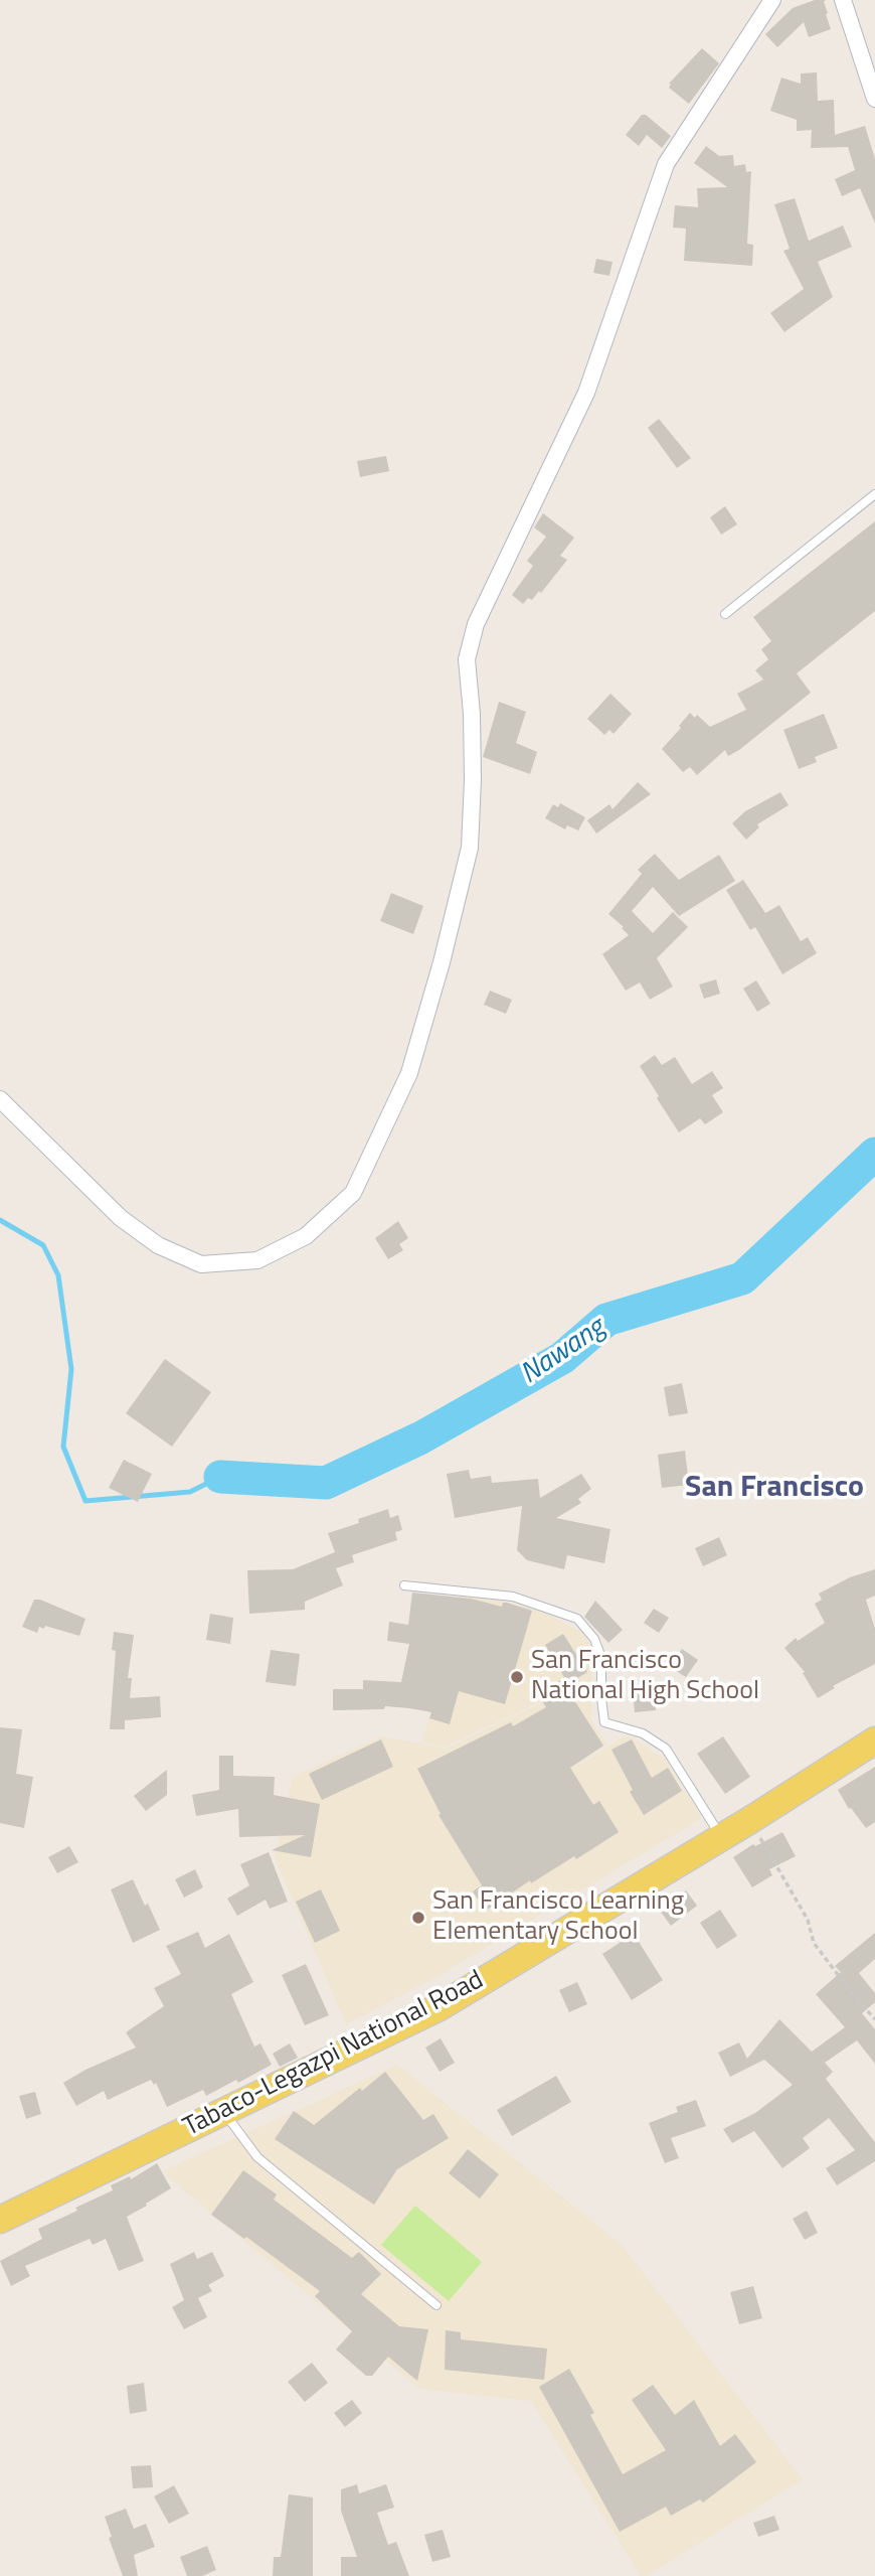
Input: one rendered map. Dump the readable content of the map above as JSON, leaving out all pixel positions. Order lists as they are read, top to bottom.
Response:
{
  "streets": {
    "main road": ["Tabaco-Legazpi National Road"]
  },
  "districts": ["San Francisco"],
  "water": ["Nawang"],
  "places": ["San Francisco National High School", "San Francisco Learning Elementary School"]
}
